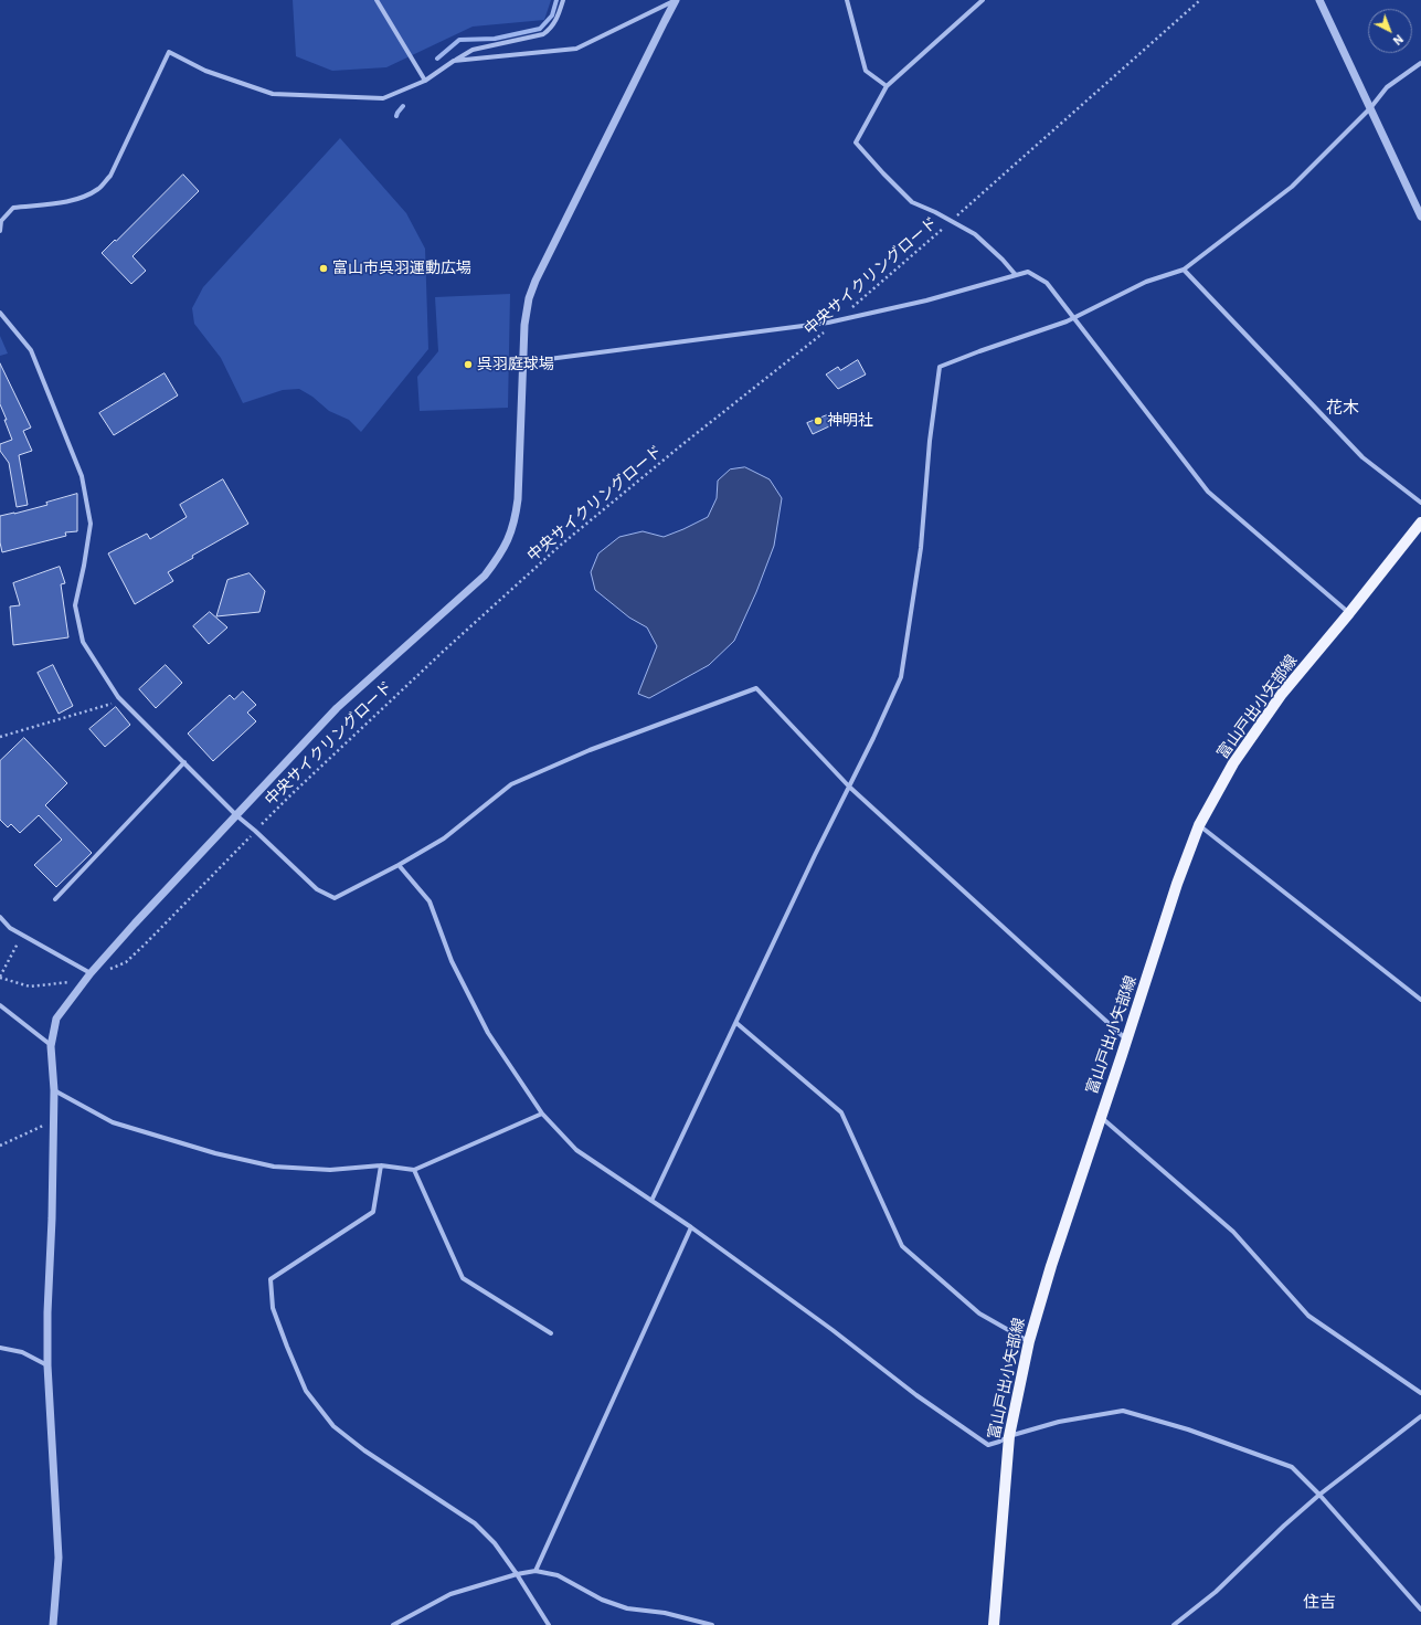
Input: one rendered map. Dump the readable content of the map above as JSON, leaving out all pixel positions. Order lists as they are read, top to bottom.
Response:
{
  "streets": {
    "main road": ["富山戸出小矢部線"],
    "path": ["中央サイクリングロード"]
  },
  "districts": ["花木", "住吉"],
  "places": ["富山市呉羽運動広場", "呉羽庭球場", "神明社"],
  "north": "bottom right"
}
